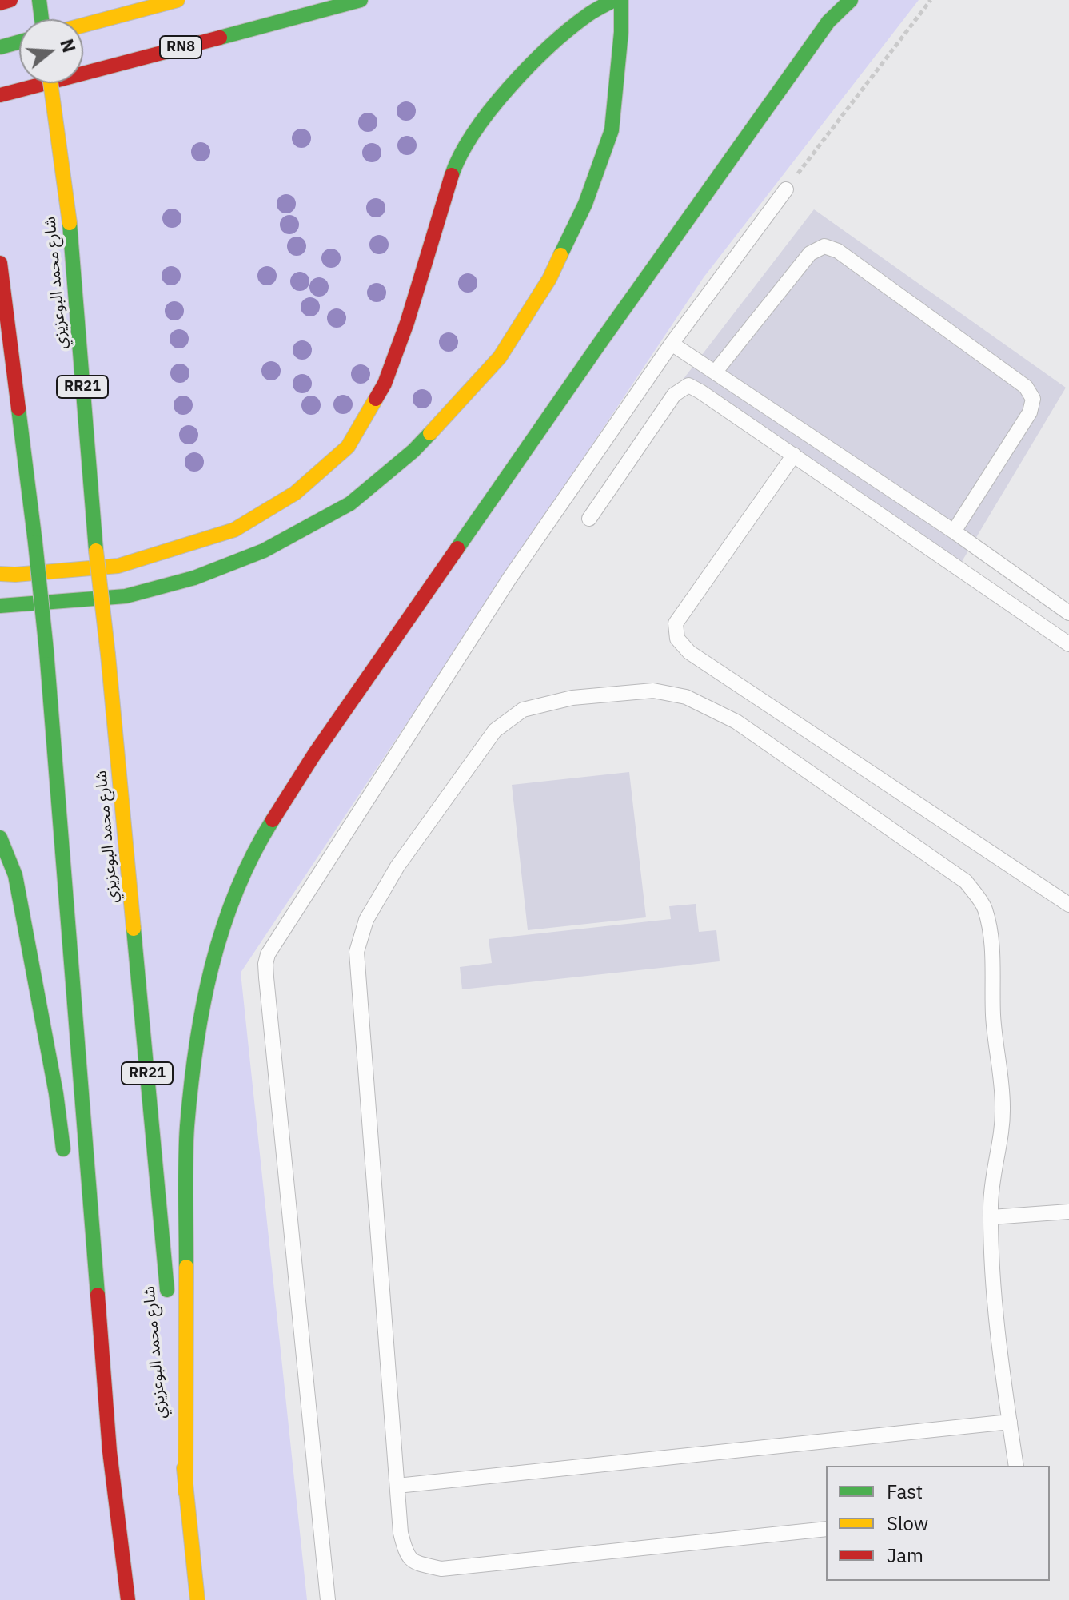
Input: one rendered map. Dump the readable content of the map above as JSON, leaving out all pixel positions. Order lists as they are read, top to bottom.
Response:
{
  "streets": {
    "highway": ["RN8", "شارع محمد البوعزيزي", "RR21"]
  },
  "legend": ["Fast", "Slow", "Jam"],
  "north": "right"
}
